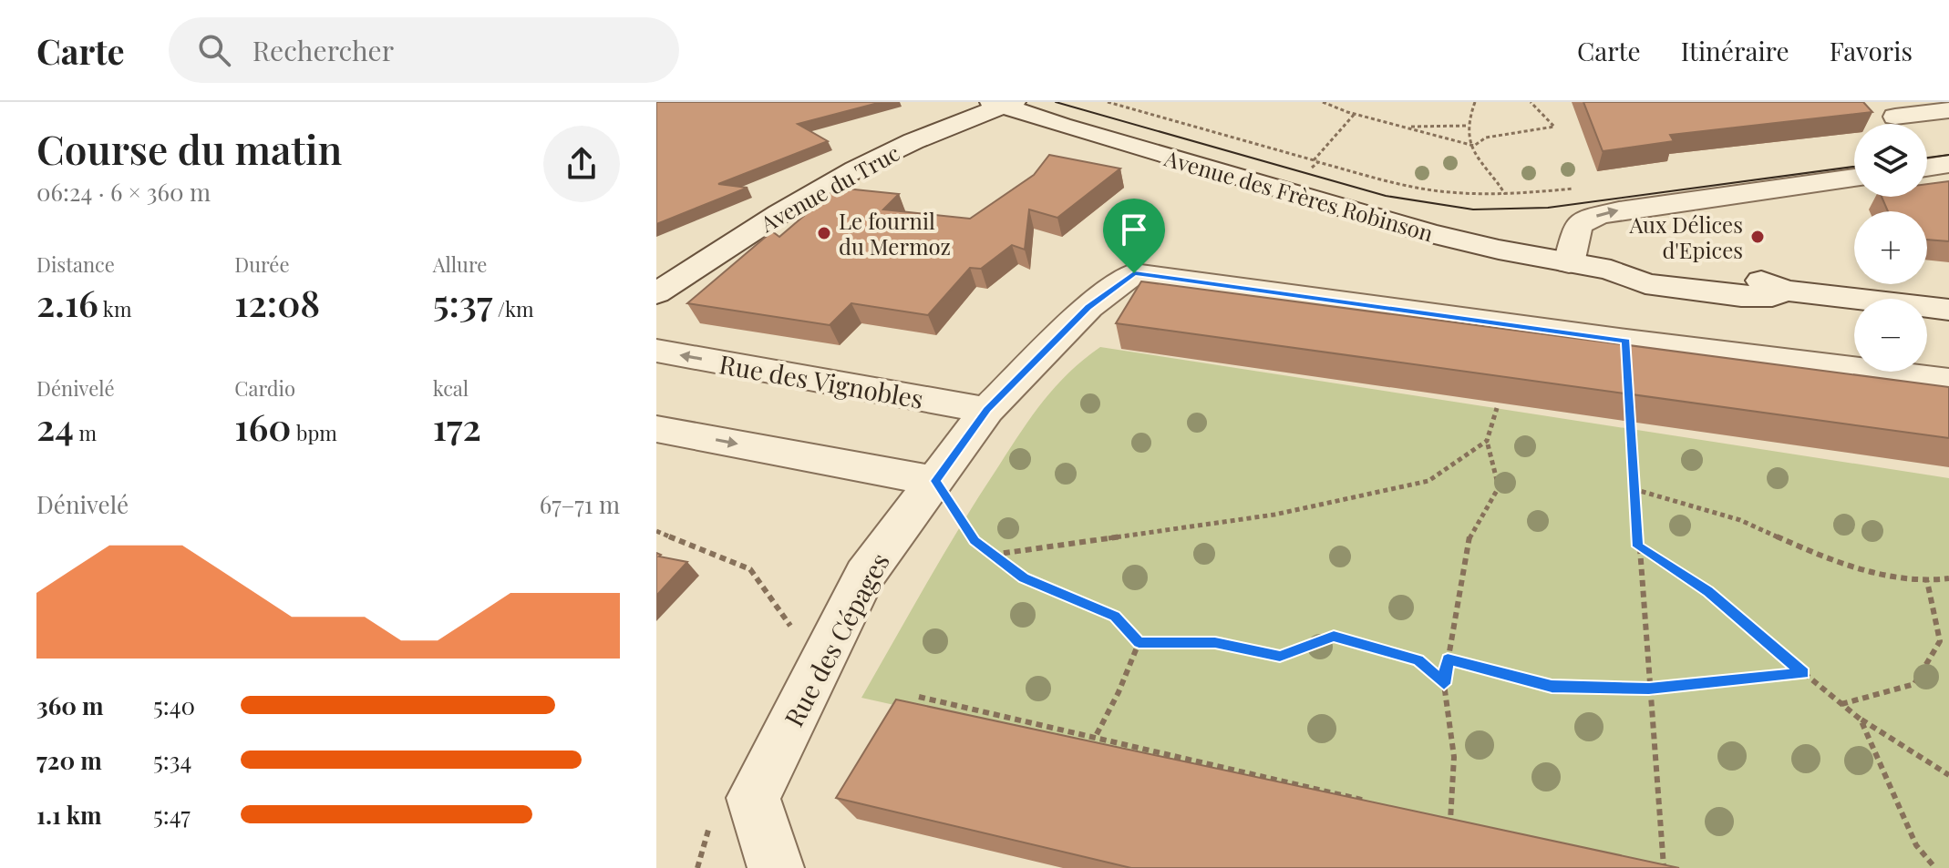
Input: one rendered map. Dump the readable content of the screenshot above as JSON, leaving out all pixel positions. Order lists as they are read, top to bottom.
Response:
{
  "streets": {
    "street": [
      "Avenue du Truc",
      "Avenue des Frères Robinson",
      "Rue des Vignobles",
      "Rue des Cépages"
    ]
  },
  "crossings": [
    ["Avenue du Truc", "Avenue des Frères Robinson"]
  ],
  "places": ["Le fournil du Mermoz", "Aux Délices d'Epices"],
  "page": {
    "header": "Carte",
    "search": "Rechercher",
    "nav": ["Carte", "Itinéraire", "Favoris"],
    "heading": ["Course du matin", "06:24 · 6 × 360 m"],
    "map_buttons": ["+", "−"],
    "stats": [
      ["Distance", "2.16 km"],
      ["Durée", "12:08"],
      ["Allure", "5:37 /km"],
      ["Dénivelé", "24 m"],
      ["Cardio", "160 bpm"],
      ["kcal", "172"]
    ],
    "chart": ["Dénivelé", "67–71 m"],
    "list": [
      {
        "name": "360 m",
        "note": "5:40"
      },
      {
        "name": "720 m",
        "note": "5:34"
      },
      {
        "name": "1.1 km",
        "note": "5:47"
      }
    ]
  }
}
